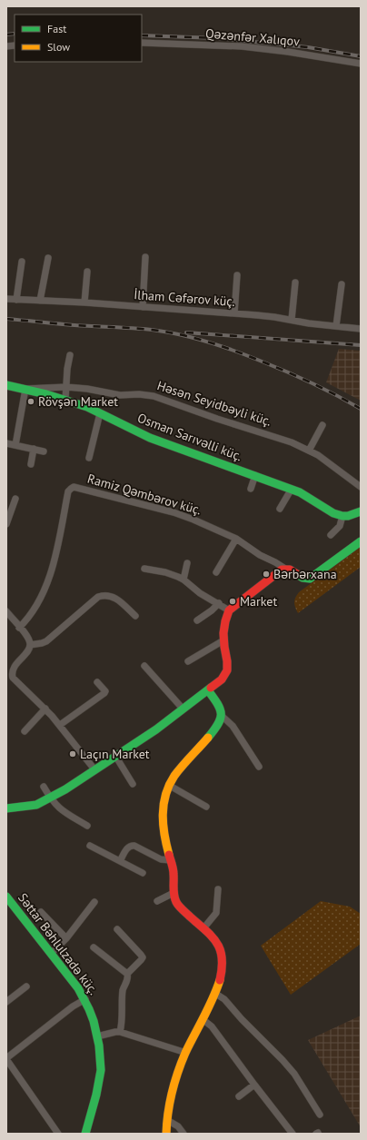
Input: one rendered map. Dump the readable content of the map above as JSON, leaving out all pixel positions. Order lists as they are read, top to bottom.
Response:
{
  "streets": {
    "street": [
      "Qəzənfər Xalıqov",
      "İlham Cəfərov küç.",
      "Həsən Seyidbəyli küç.",
      "Osman Sarıvəlli küç.",
      "Ramiz Qəmbərov küç.",
      "Səttar Bəhlulzadə küç."
    ]
  },
  "crossings": [
    ["Həsən Seyidbəyli küç.", "Osman Sarıvəlli küç."]
  ],
  "places": [
    "Rövşən Market",
    "Bərbərxana",
    "Market",
    "Laçın Market"
  ],
  "legend": ["Fast", "Slow"]
}
